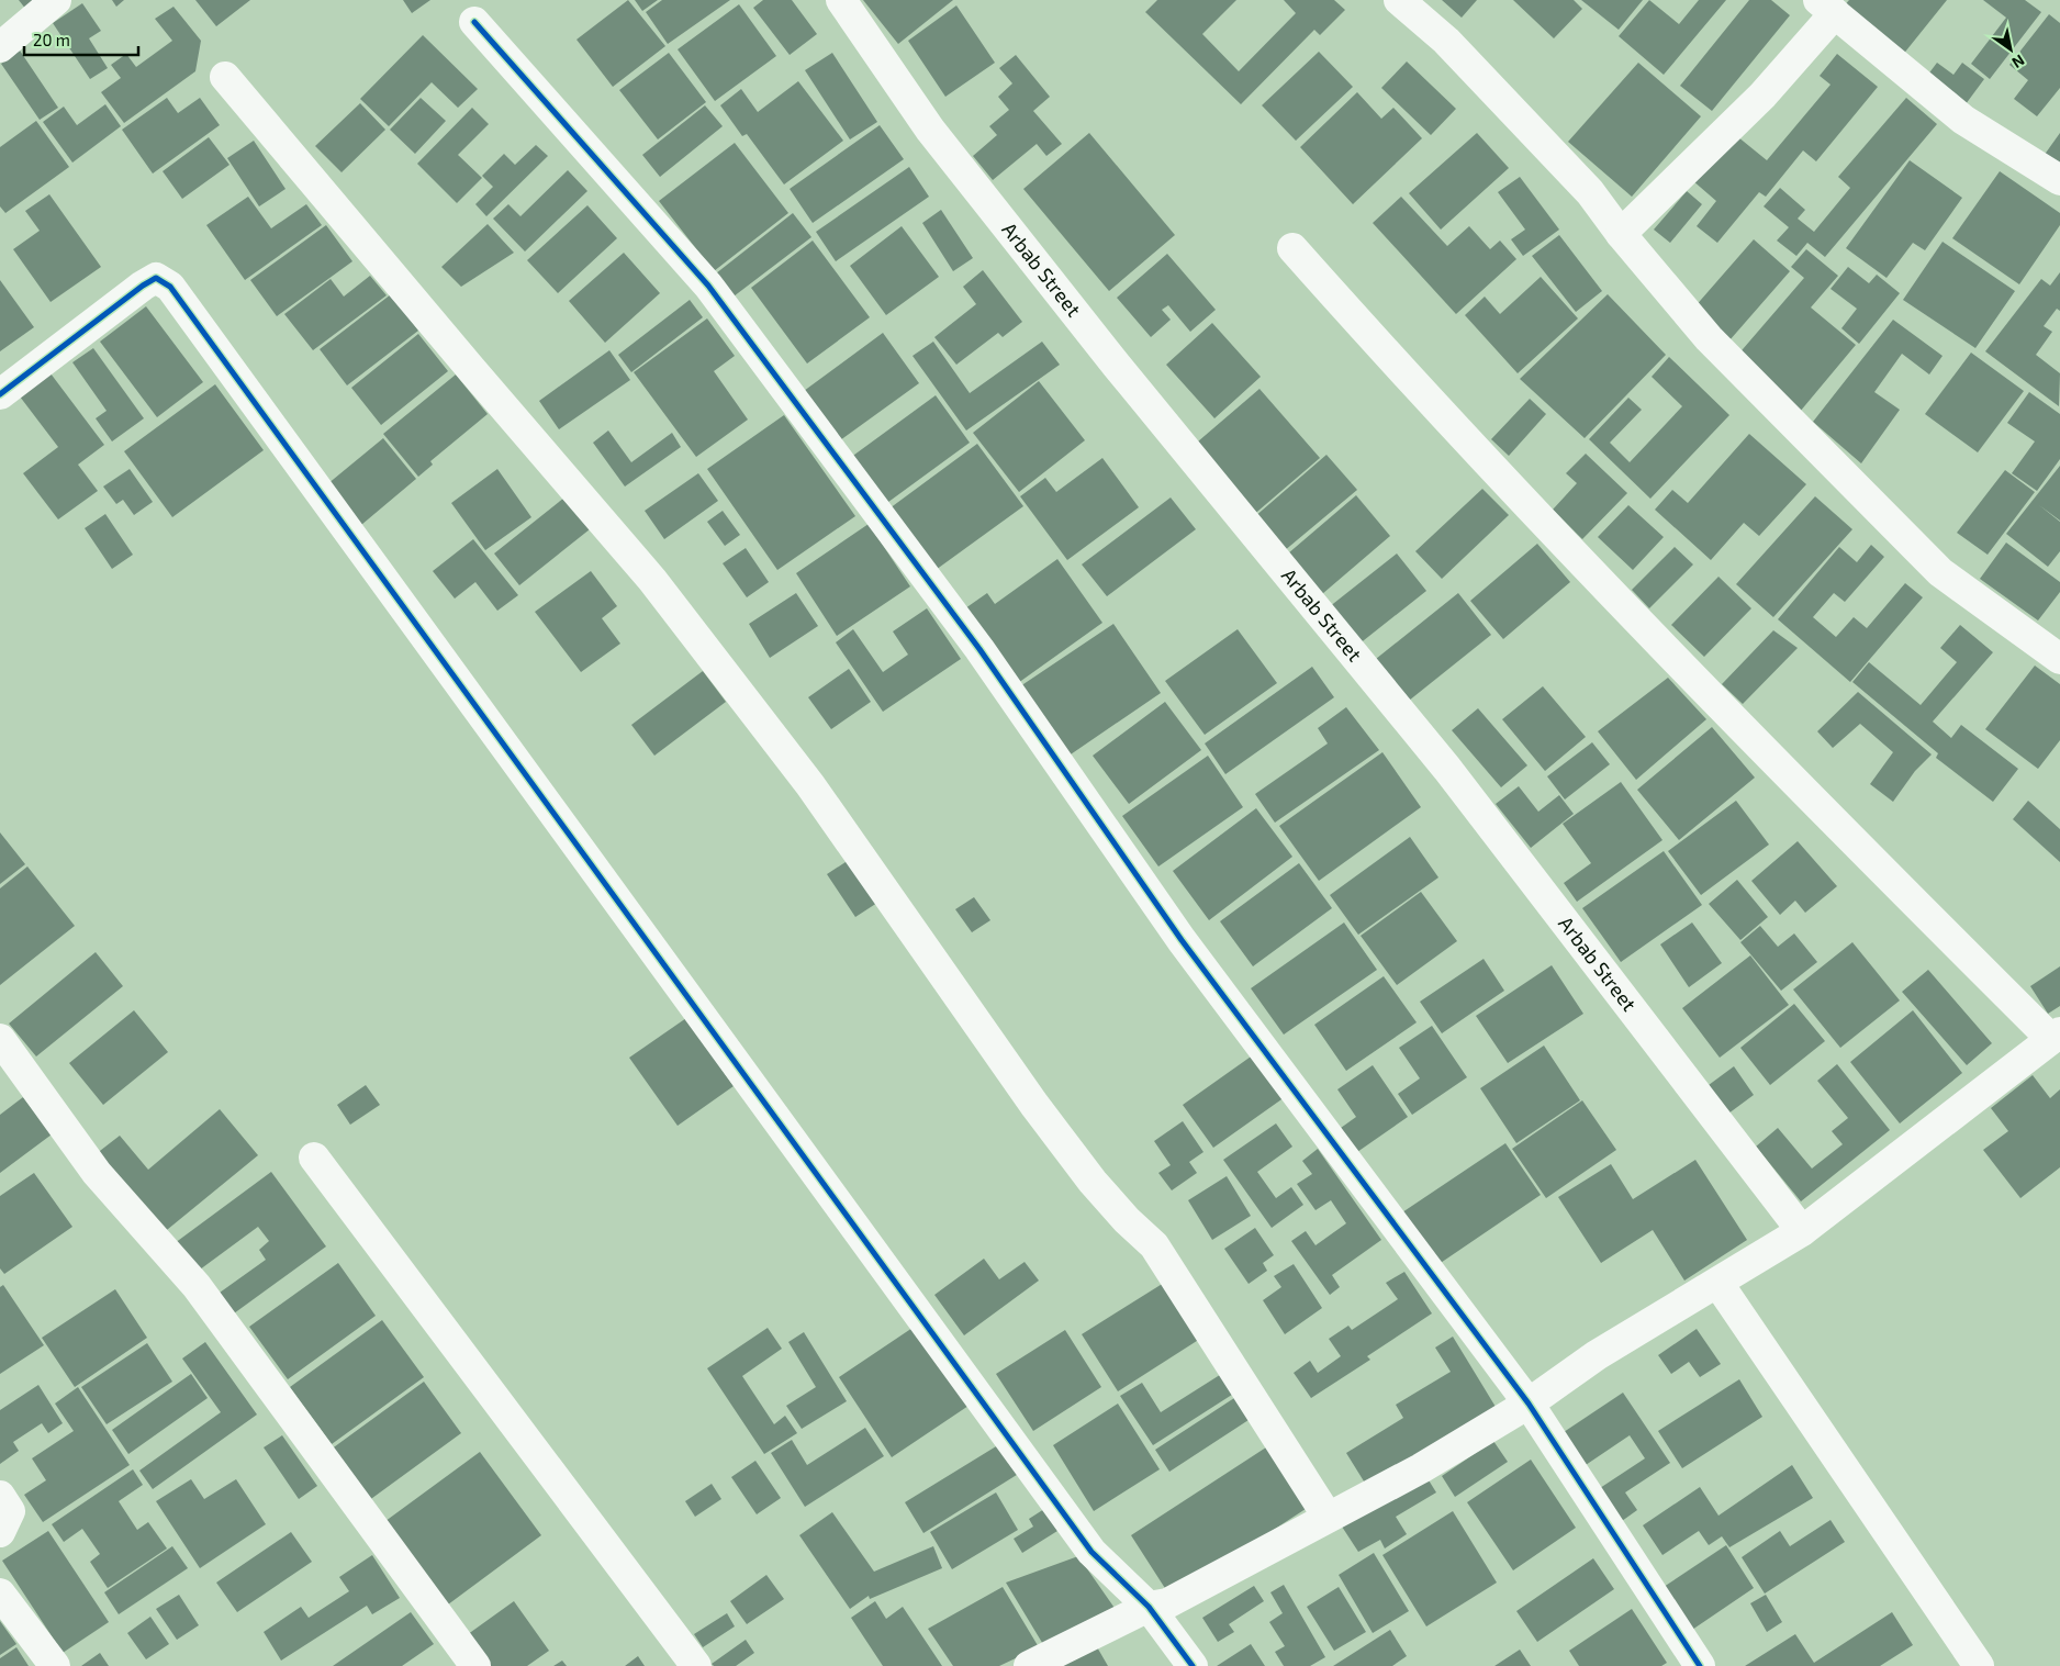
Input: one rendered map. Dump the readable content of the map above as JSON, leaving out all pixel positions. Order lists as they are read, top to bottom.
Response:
{
  "streets": {
    "street": ["Arbab Street"]
  },
  "scale_bar": "20 m",
  "north": "bottom right"
}
